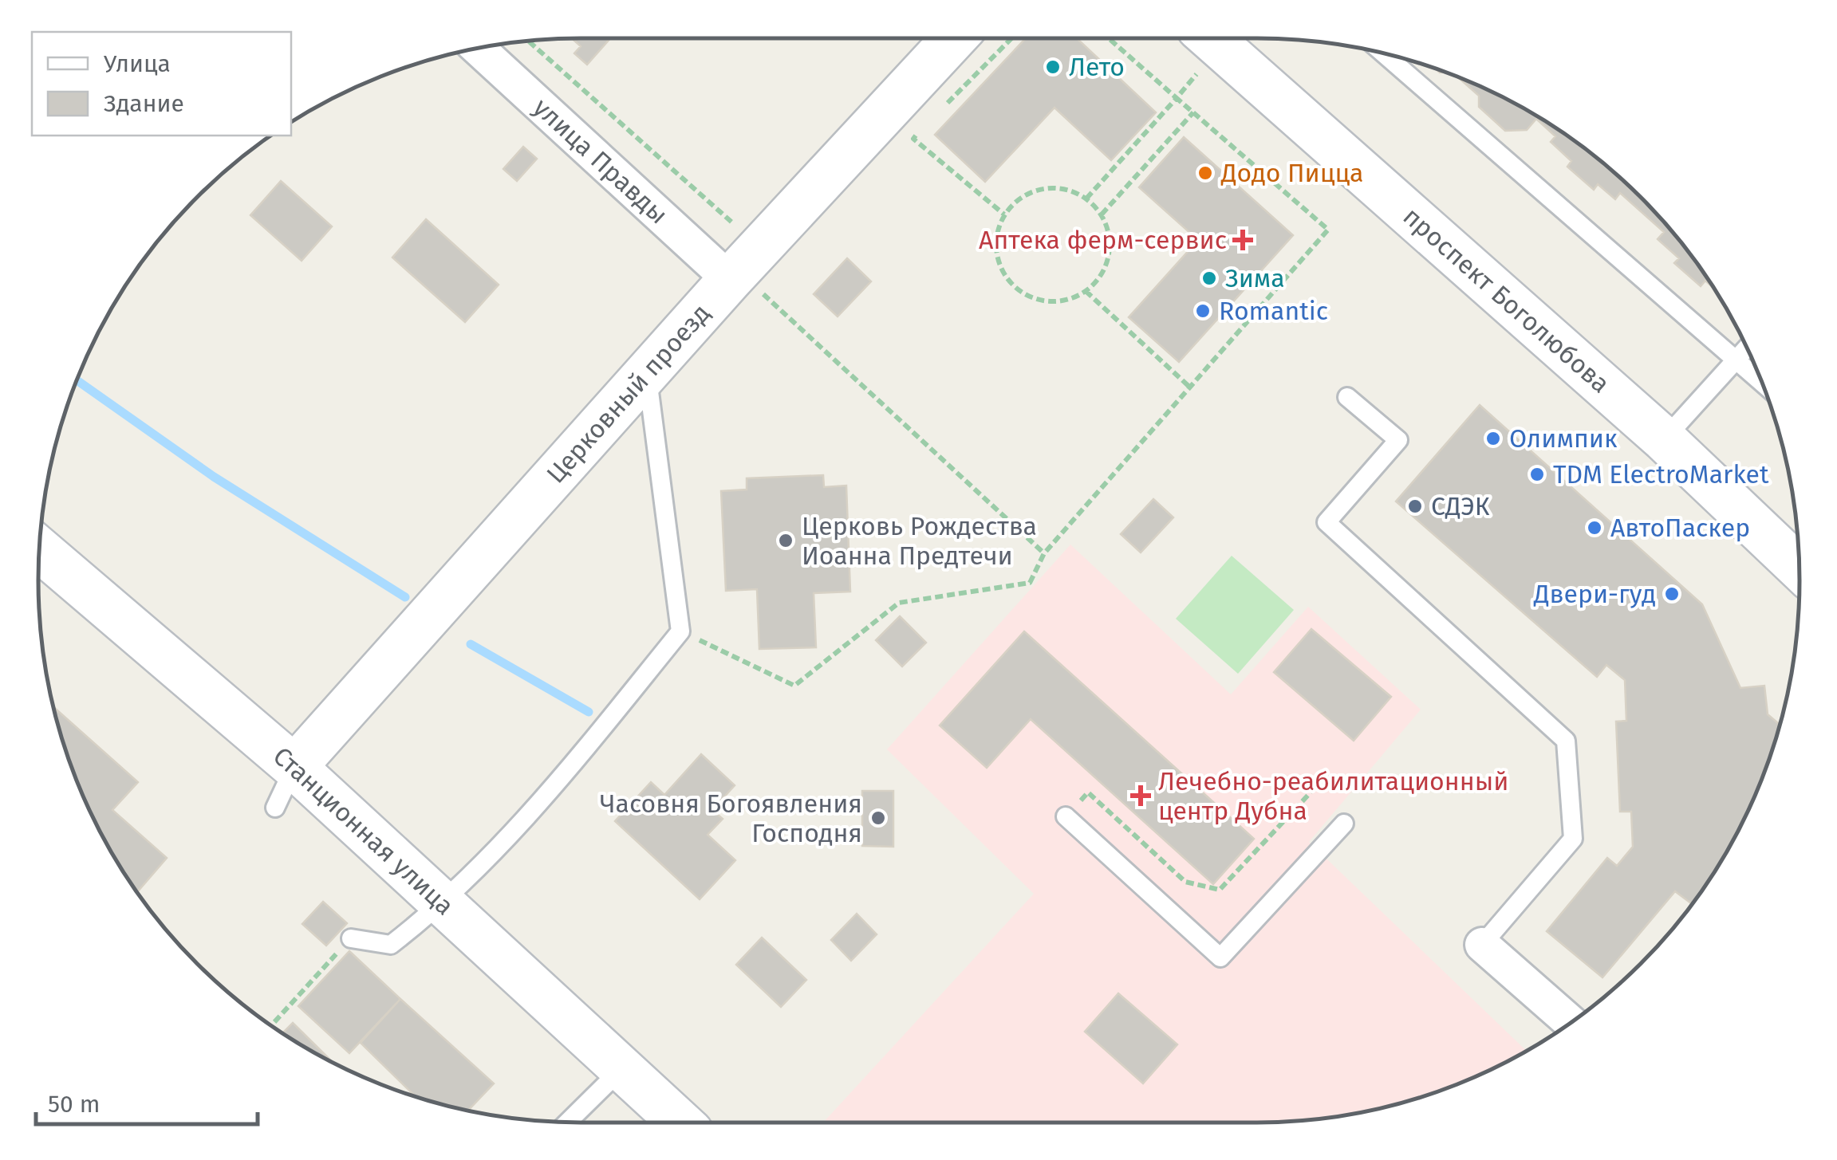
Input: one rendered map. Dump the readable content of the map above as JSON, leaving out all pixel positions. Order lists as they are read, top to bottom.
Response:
{
  "streets": {
    "main road": ["проспект Боголюбова", "Церковный проезд", "Станционная улица"],
    "street": ["улица Правды"]
  },
  "crossings": [
    ["улица Правды", "Церковный проезд"],
    ["Церковный проезд", "Станционная улица"]
  ],
  "places": {
    "other": [
      "Лето",
      "Додо Пицца",
      "Зима",
      "Romantic",
      "Олимпик",
      "TDM ElectroMarket",
      "СДЭК",
      "АвтоПаскер",
      "Церковь Рождества Иоанна Предтечи",
      "Двери-гуд",
      "Часовня Богоявления Господня"
    ],
    "health": ["Аптека ферм-сервис", "Лечебно-реабилитационный центр Дубна"]
  },
  "legend": ["Улица", "Здание"],
  "scale_bar": "50 m"
}
